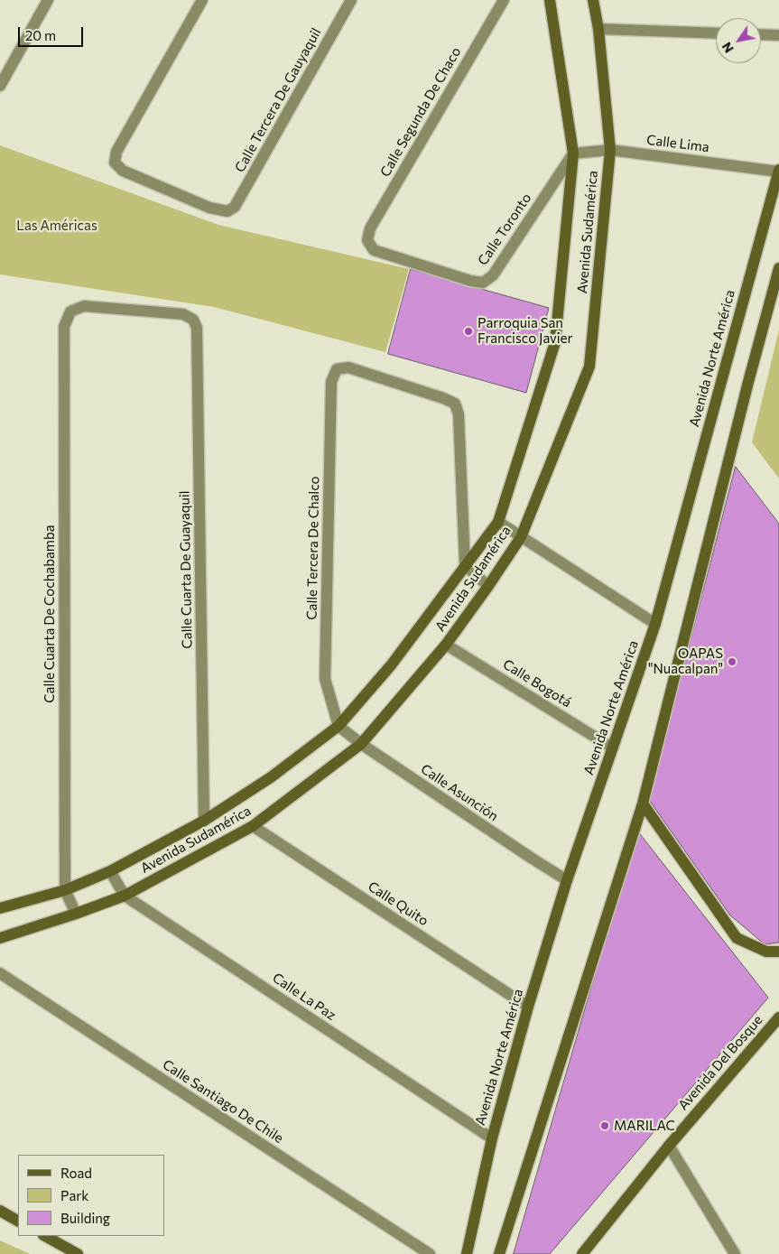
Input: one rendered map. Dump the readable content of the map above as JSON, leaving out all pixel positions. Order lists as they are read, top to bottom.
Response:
{
  "streets": {
    "street": [
      "Calle Tercera De Gauyaquil",
      "Calle Segunda De Chaco",
      "Calle Lima",
      "Calle Toronto",
      "Avenida Sudamérica",
      "Avenida Norte América",
      "Calle Tercera De Chalco",
      "Calle Cuarta De Guayaquil",
      "Calle Cuarta De Cochabamba",
      "Calle Bogotá",
      "Calle Asunción",
      "Calle Quito",
      "Calle La Paz",
      "Avenida Del Bosque",
      "Calle Santiago De Chile"
    ]
  },
  "crossings": [
    ["Calle Segunda De Chaco", "Calle Toronto"],
    ["Calle Lima", "Calle Toronto"],
    ["Calle Lima", "Avenida Sudamérica"],
    ["Calle Lima", "Avenida Norte América"],
    ["Calle Toronto", "Avenida Sudamérica"],
    ["Avenida Sudamérica", "Calle Tercera De Chalco"],
    ["Avenida Sudamérica", "Calle Cuarta De Guayaquil"],
    ["Avenida Sudamérica", "Calle Cuarta De Cochabamba"],
    ["Avenida Sudamérica", "Calle Bogotá"],
    ["Avenida Sudamérica", "Calle Asunción"],
    ["Avenida Sudamérica", "Calle Quito"],
    ["Avenida Sudamérica", "Calle La Paz"],
    ["Avenida Norte América", "Calle Bogotá"],
    ["Avenida Norte América", "Calle Asunción"],
    ["Avenida Norte América", "Calle Quito"],
    ["Avenida Norte América", "Calle La Paz"],
    ["Calle Tercera De Chalco", "Calle Asunción"],
    ["Calle Cuarta De Guayaquil", "Calle Cuarta De Cochabamba"]
  ],
  "parks": ["Las Américas"],
  "places": ["Parroquia San Francisco Javier", "OAPAS \"Nuacalpan\"", "MARILAC"],
  "legend": ["Road", "Park", "Building"],
  "scale_bar": "20 m",
  "north": "bottom left"
}
